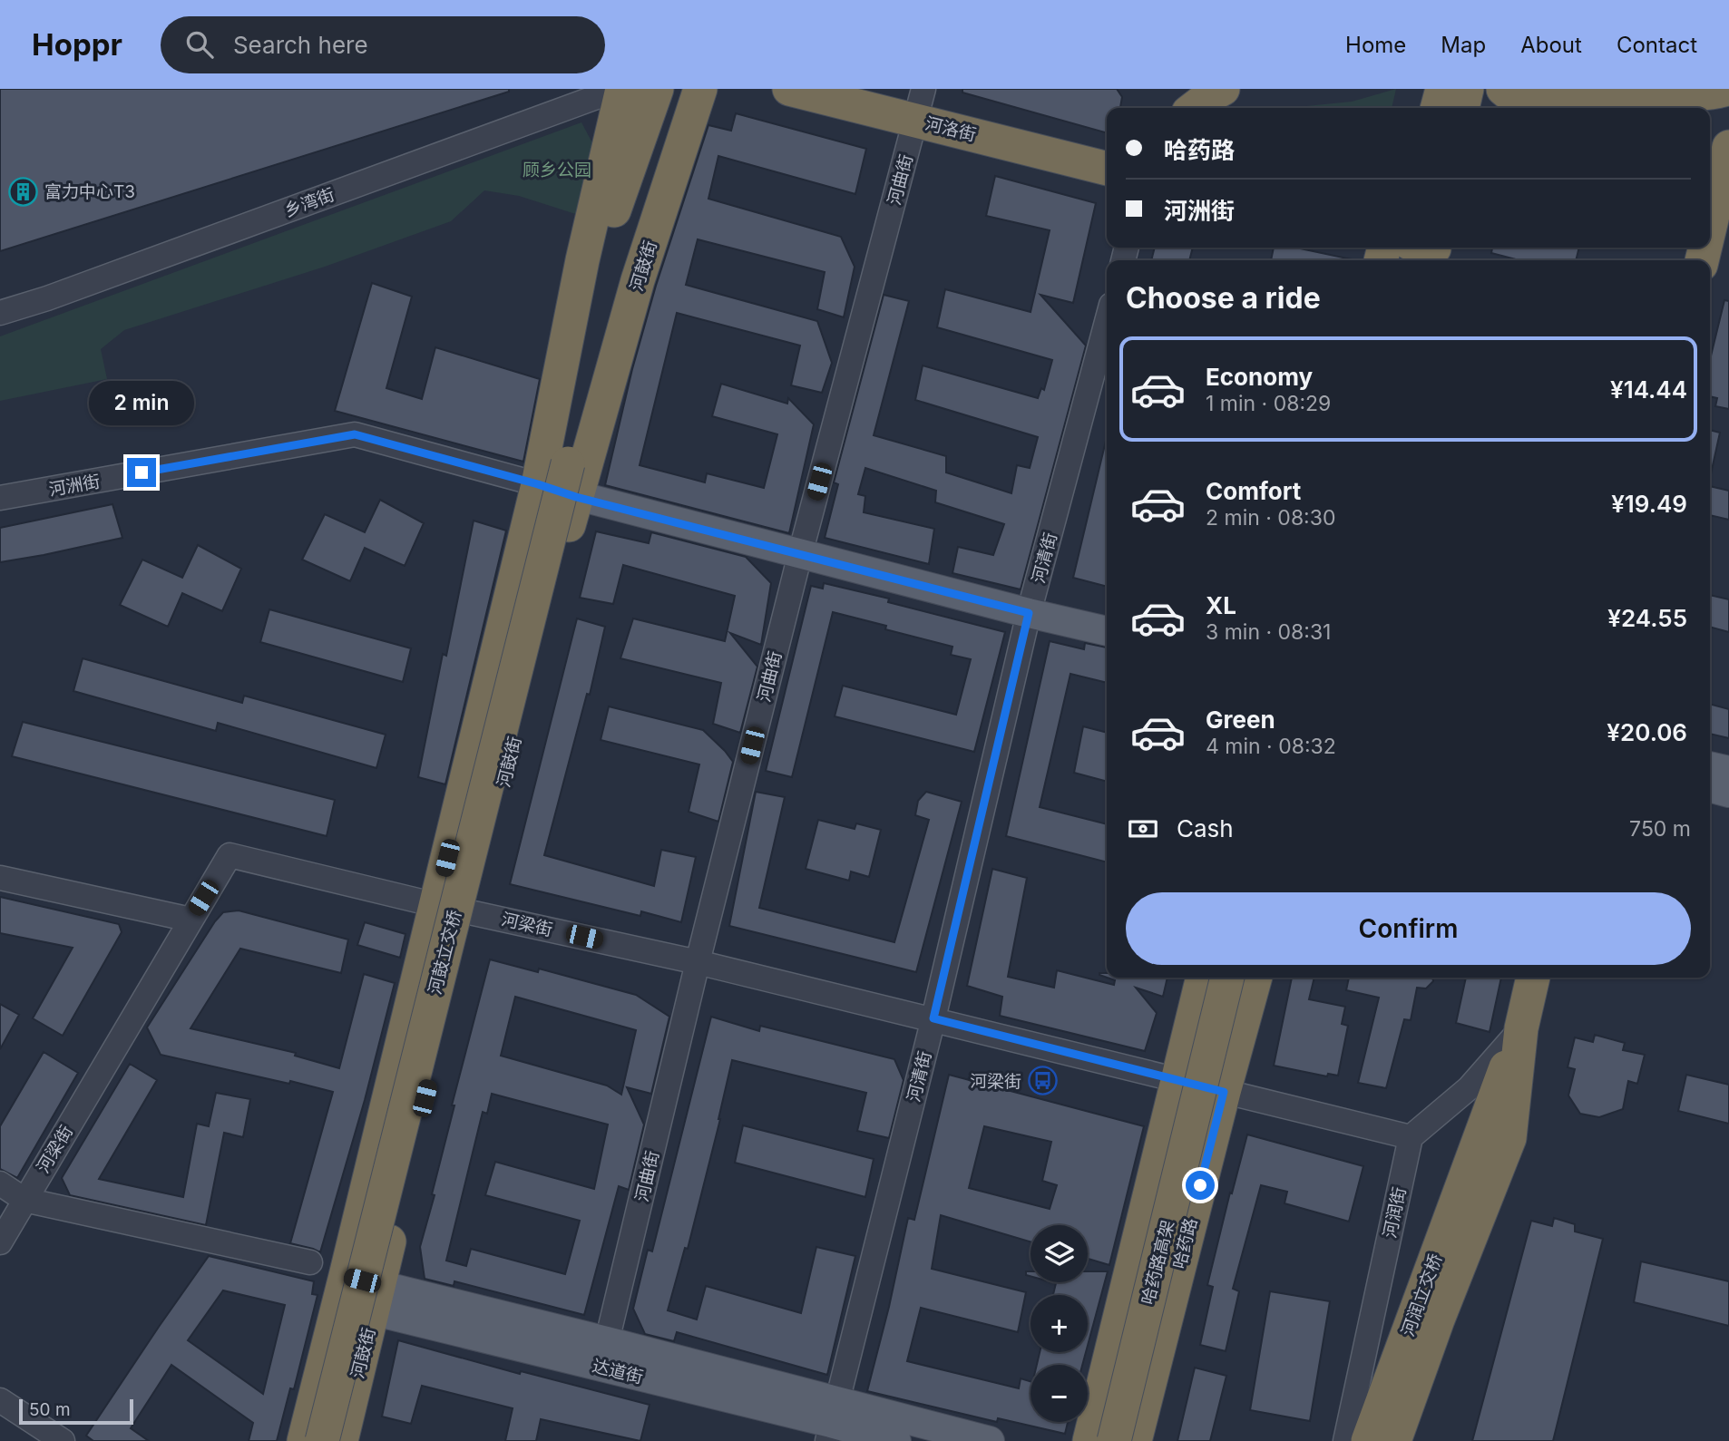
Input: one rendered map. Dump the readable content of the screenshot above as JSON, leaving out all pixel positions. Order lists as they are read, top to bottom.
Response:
{
  "streets": {
    "highway": [
      "河洛街",
      "河鼓街",
      "河鼓立交桥",
      "哈药路",
      "哈药路高架",
      "河润立交桥"
    ],
    "main road": ["河洲街", "达道街"],
    "street": [
      "河曲街",
      "乡湾街",
      "河清街",
      "河梁街",
      "河润街"
    ]
  },
  "crossings": [
    ["河洛街", "河曲街"],
    ["河曲街", "河洲街"],
    ["河曲街", "河梁街"],
    ["乡湾街", "河鼓街"],
    ["河鼓街", "河洲街"],
    ["河鼓街", "河梁街"],
    ["河鼓街", "达道街"],
    ["河洲街", "河清街"],
    ["河清街", "河梁街"],
    ["河清街", "达道街"],
    ["河梁街", "河润街"],
    ["河梁街", "哈药路"]
  ],
  "parks": ["顾乡公园"],
  "places": {
    "building": ["富力中心T3"],
    "bus stop": ["河梁街"]
  },
  "scale_bar": "50 m",
  "page": {
    "header": "Hoppr",
    "search": "Search here",
    "nav": [
      "Home",
      "Map",
      "About",
      "Contact"
    ],
    "banner": ["哈药路", "河洲街"],
    "heading": "Choose a ride",
    "list": [
      {
        "name": "Economy",
        "note": "1 min · 08:29",
        "value": "¥14.44"
      },
      {
        "name": "Comfort",
        "note": "2 min · 08:30",
        "value": "¥19.49"
      },
      {
        "name": "XL",
        "note": "3 min · 08:31",
        "value": "¥24.55"
      },
      {
        "name": "Green",
        "note": "4 min · 08:32",
        "value": "¥20.06"
      }
    ],
    "bubble": "2 min",
    "pay": ["Cash", "750 m"],
    "buttons": "Confirm",
    "map_buttons": ["+", "−"],
    "scale": "50 m"
  }
}
